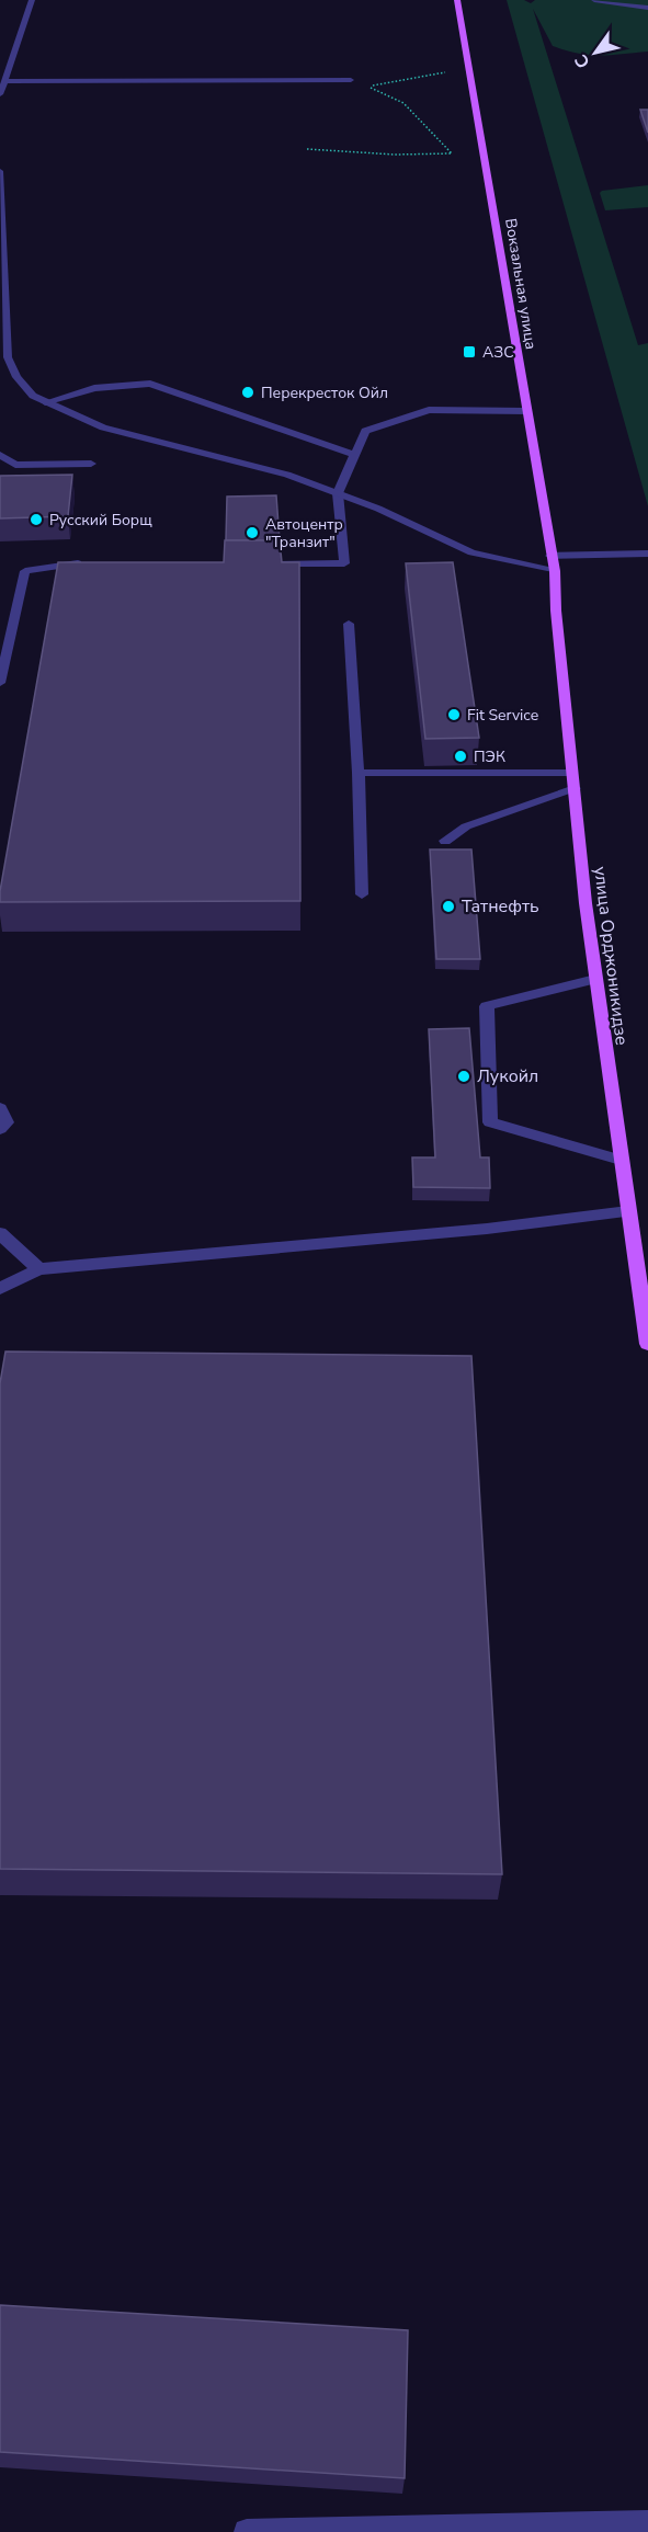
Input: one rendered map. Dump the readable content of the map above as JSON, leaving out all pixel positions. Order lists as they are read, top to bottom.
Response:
{
  "streets": {
    "main road": ["Вокзальная улица", "улица Орджоникидзе"]
  },
  "crossings": [
    ["Вокзальная улица", "улица Орджоникидзе"]
  ],
  "places": {
    "transit": ["АЗС"],
    "other": [
      "Перекресток Ойл",
      "Русский Борщ",
      "Автоцентр \"Транзит\"",
      "Fit Service",
      "ПЭК",
      "Татнефть",
      "Лукойл"
    ]
  },
  "north": "bottom left"
}
